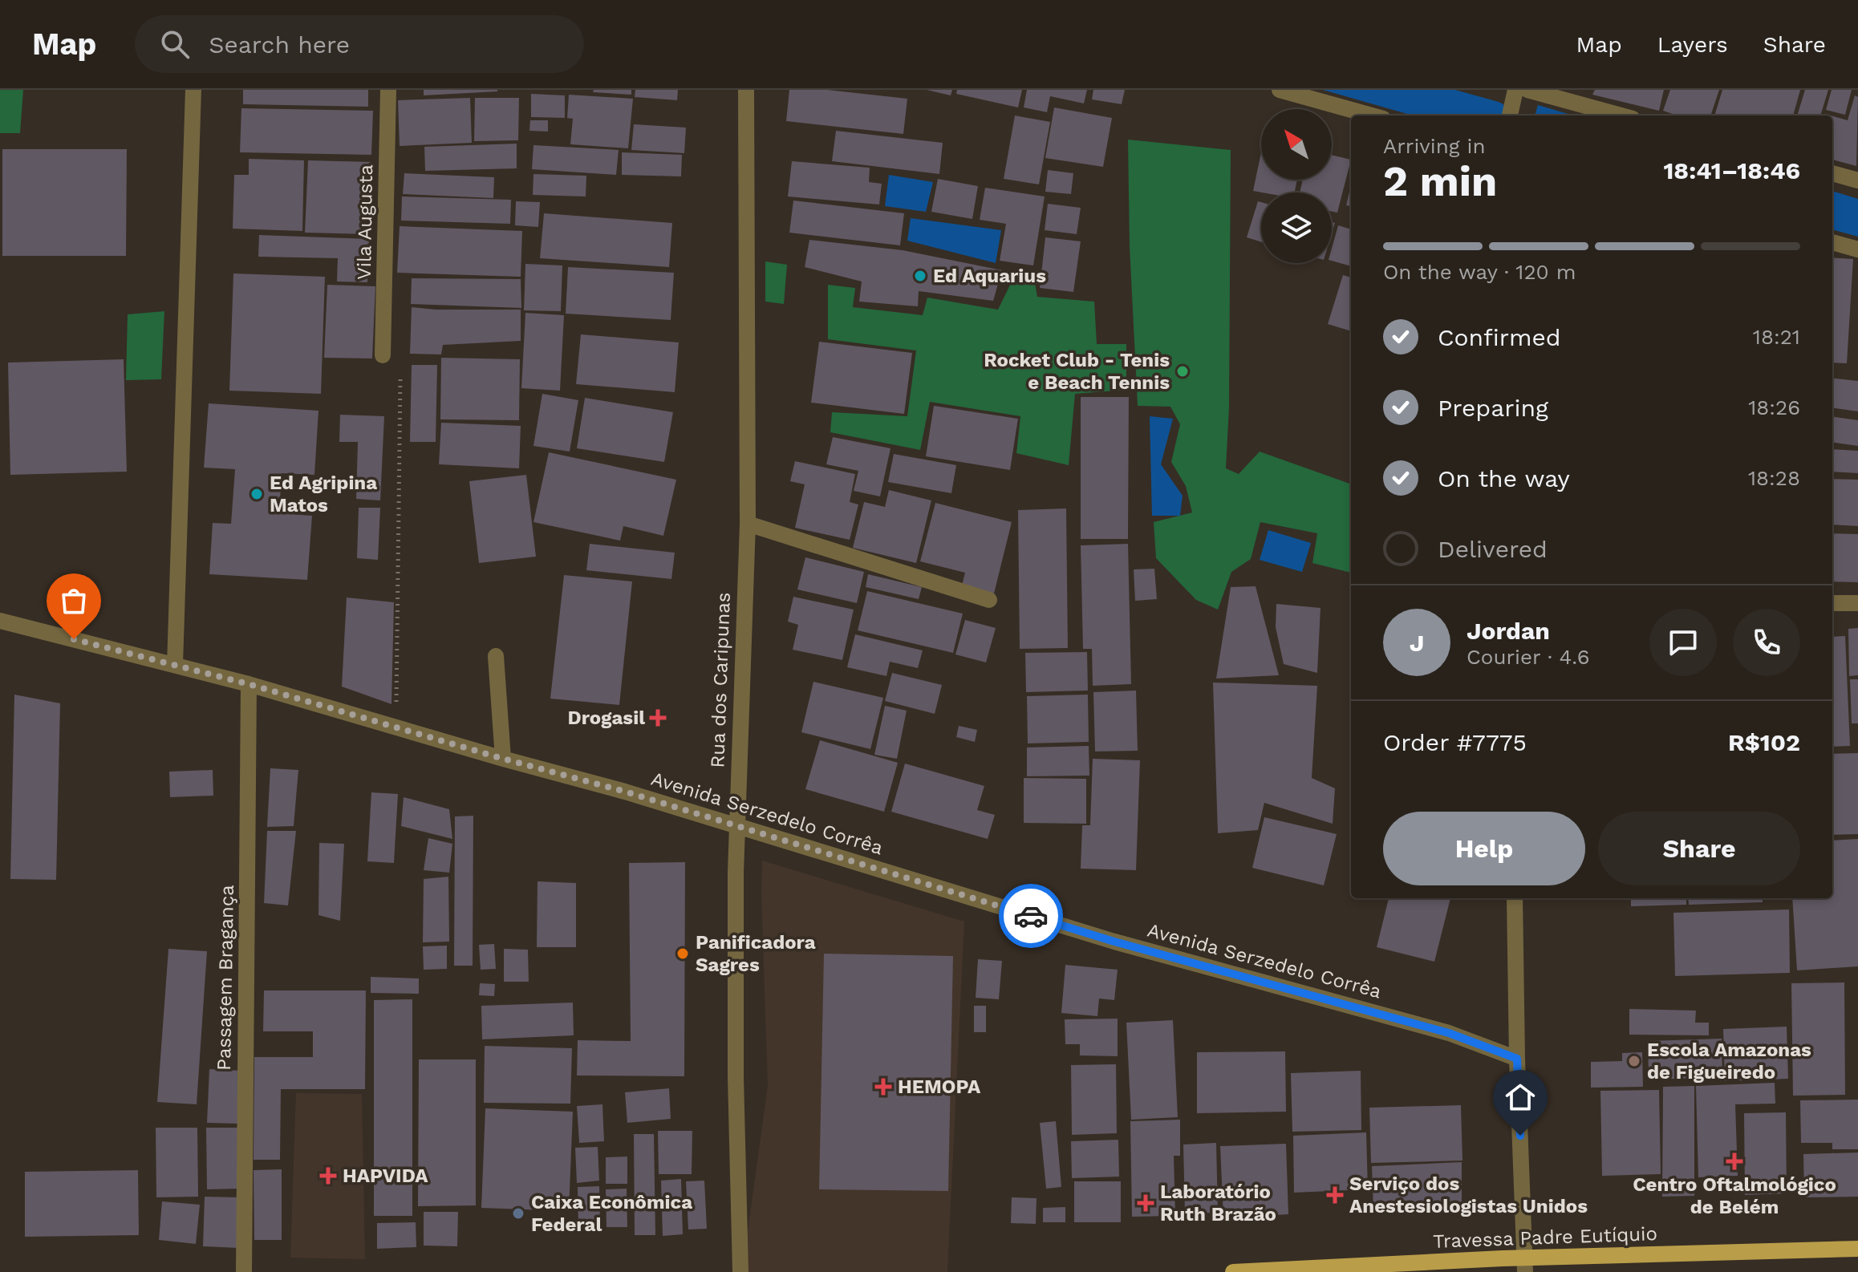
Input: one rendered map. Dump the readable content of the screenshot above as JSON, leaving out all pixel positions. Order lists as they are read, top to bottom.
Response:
{
  "streets": {
    "main road": ["Travessa Padre Eutíquio"],
    "street": [
      "Vila Augusta",
      "Rua dos Caripunas",
      "Avenida Serzedelo Corrêa",
      "Passagem Bragança"
    ]
  },
  "crossings": [
    ["Rua dos Caripunas", "Avenida Serzedelo Corrêa"],
    ["Avenida Serzedelo Corrêa", "Passagem Bragança"]
  ],
  "places": {
    "other": [
      "Ed Aquarius",
      "Rocket Club - Tenis e Beach Tennis",
      "Ed Agripina Matos",
      "Panificadora Sagres",
      "Escola Amazonas de Figueiredo",
      "Caixa Econômica Federal"
    ],
    "health": [
      "Drogasil",
      "HEMOPA",
      "Centro Oftalmológico de Belém",
      "HAPVIDA",
      "Serviço dos Anestesiologistas Unidos",
      "Laboratório Ruth Brazão"
    ]
  },
  "north": "top left",
  "page": {
    "header": "Map",
    "search": "Search here",
    "nav": ["Map", "Layers", "Share"],
    "heading": ["2 min", "Arriving in", "18:41–18:46"],
    "panel": [
      "Jordan",
      "Courier · 4.6",
      "Order #7775",
      "R$102"
    ],
    "bar": "On the way · 120 m",
    "list": [
      ["Confirmed", "18:21"],
      ["Preparing", "18:26"],
      ["On the way", "18:28"],
      "Delivered"
    ],
    "round": "J",
    "buttons": ["Help", "Share"]
  }
}
